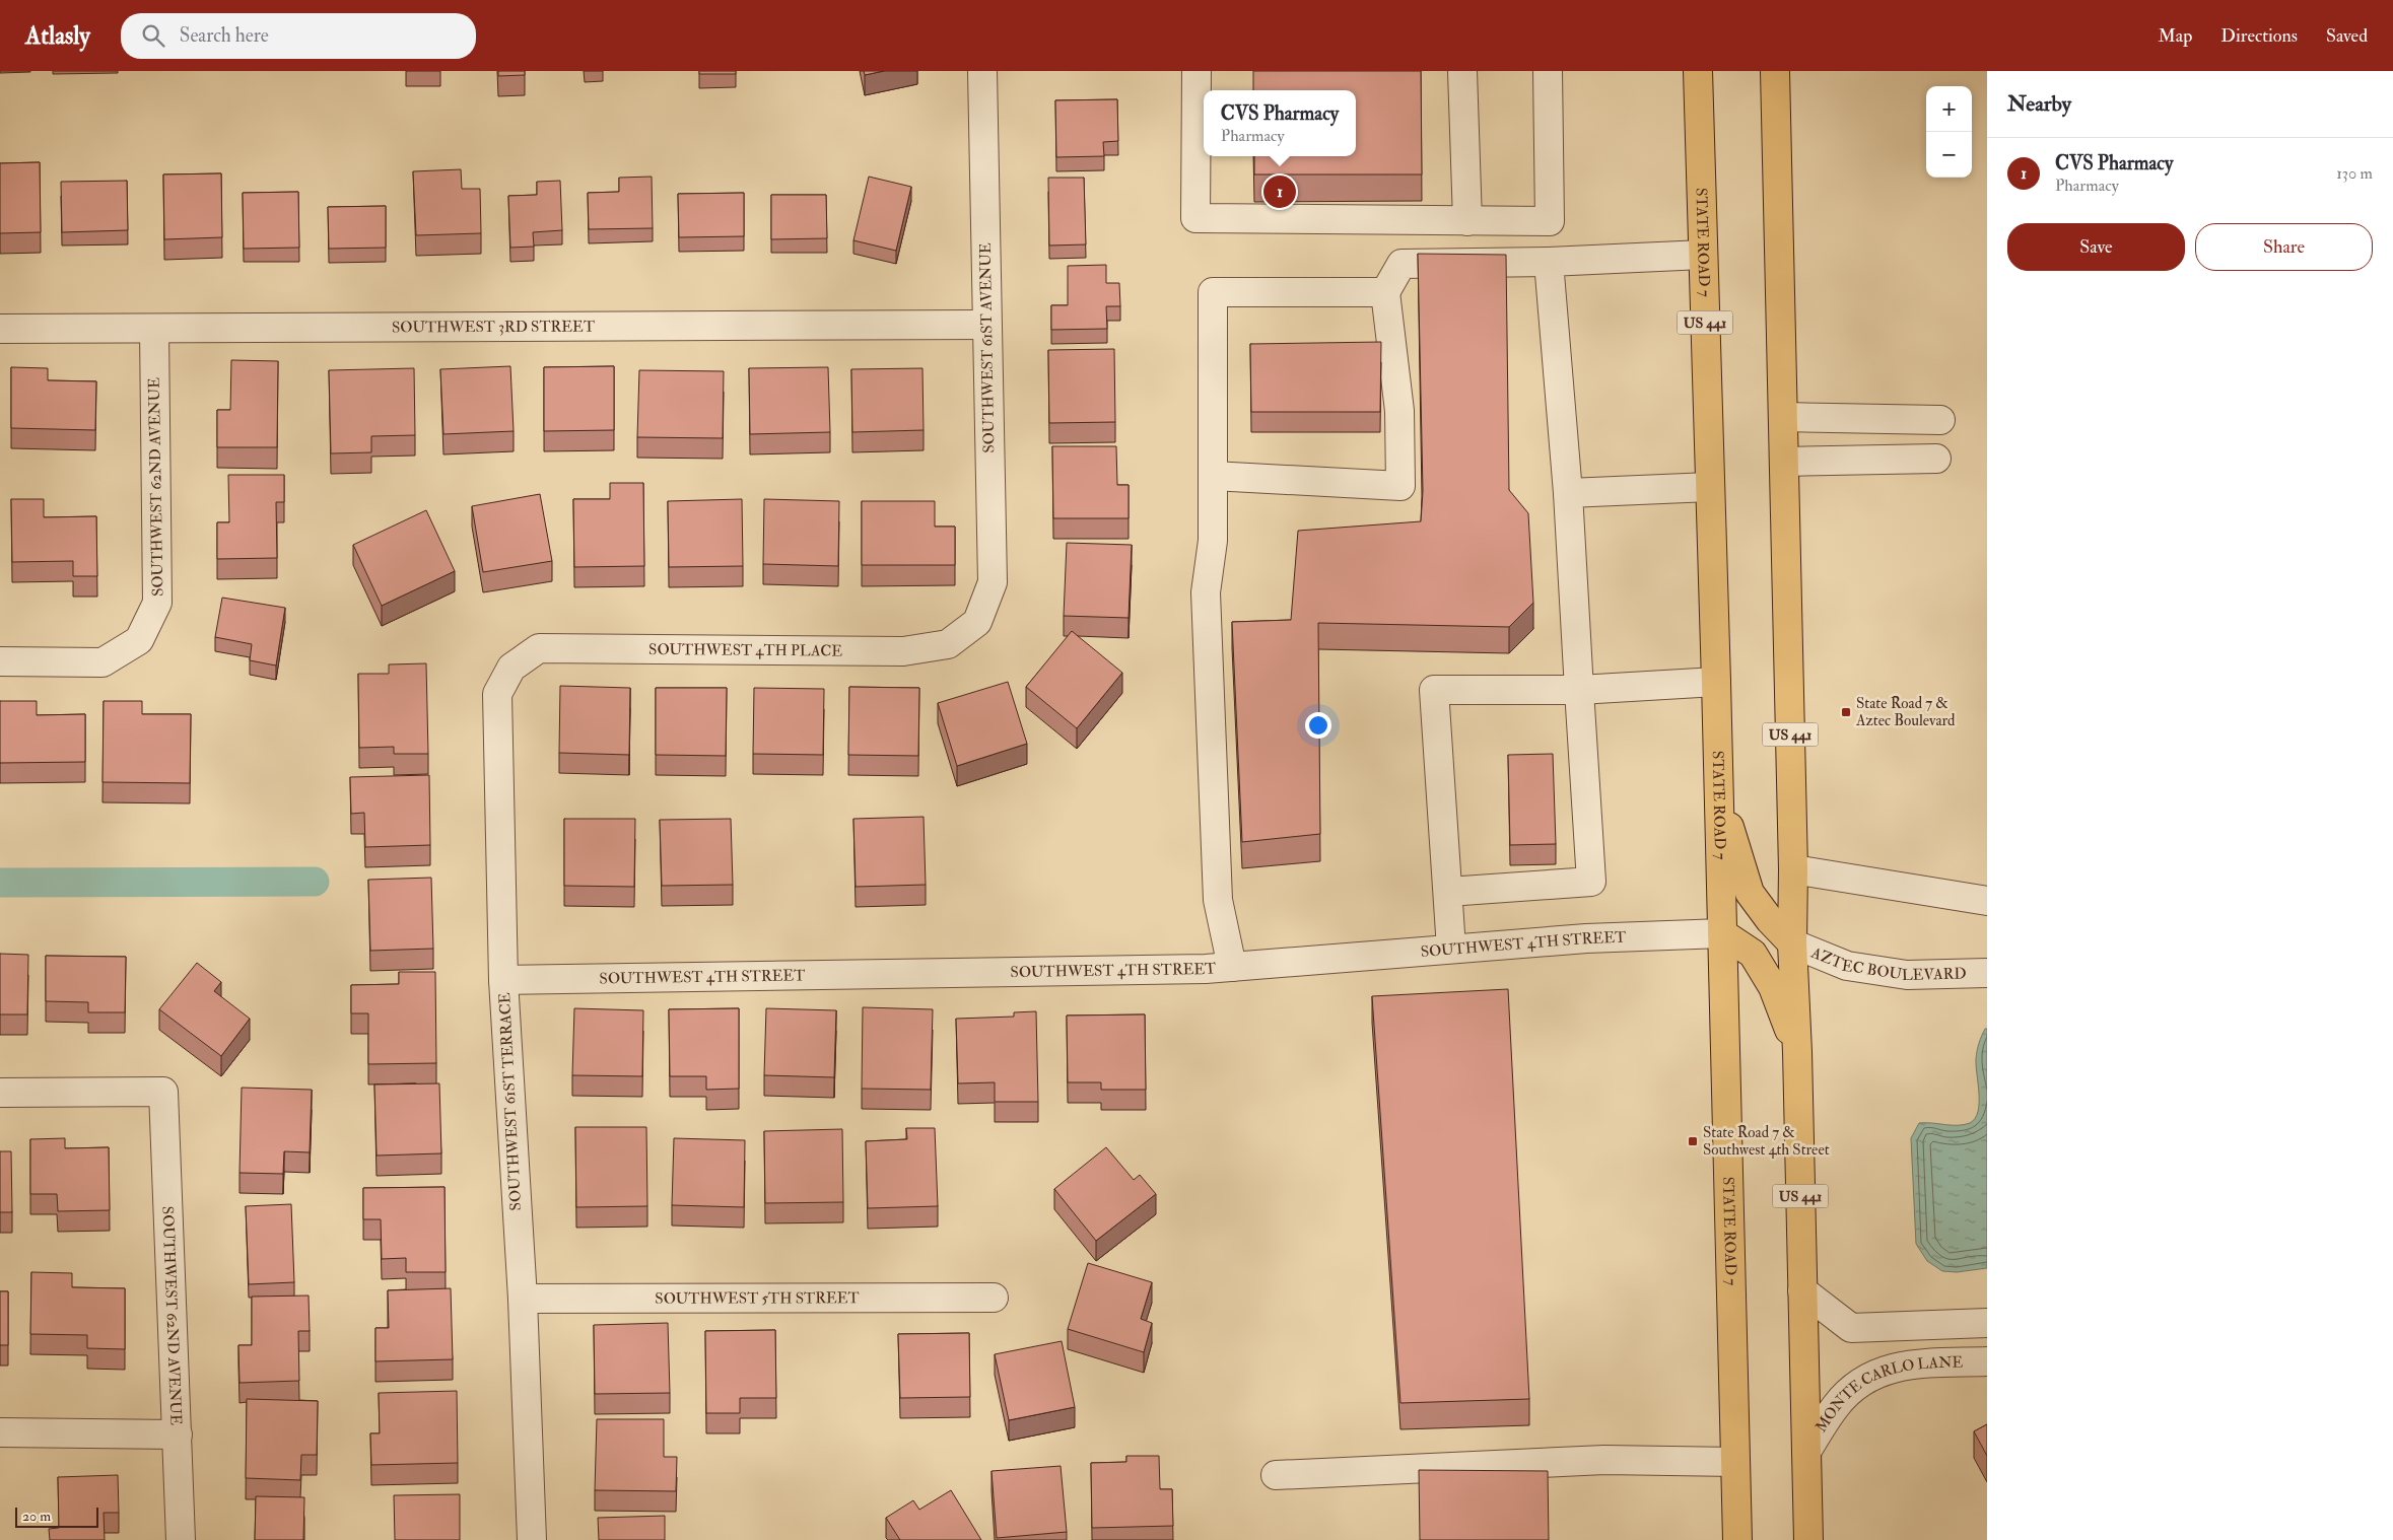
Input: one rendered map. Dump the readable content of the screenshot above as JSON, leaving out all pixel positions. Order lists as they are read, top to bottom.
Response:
{
  "streets": {
    "main road": ["STATE ROAD 7", "US 441"],
    "street": [
      "SOUTHWEST 3RD STREET",
      "SOUTHWEST 61ST AVENUE",
      "SOUTHWEST 62ND AVENUE",
      "SOUTHWEST 4TH PLACE",
      "SOUTHWEST 4TH STREET",
      "AZTEC BOULEVARD",
      "SOUTHWEST 61ST TERRACE",
      "SOUTHWEST 5TH STREET",
      "MONTE CARLO LANE"
    ]
  },
  "crossings": [
    ["STATE ROAD 7", "SOUTHWEST 4TH STREET"],
    ["US 441", "AZTEC BOULEVARD"],
    ["US 441", "MONTE CARLO LANE"],
    ["SOUTHWEST 3RD STREET", "SOUTHWEST 61ST AVENUE"],
    ["SOUTHWEST 3RD STREET", "SOUTHWEST 62ND AVENUE"],
    ["SOUTHWEST 61ST AVENUE", "SOUTHWEST 4TH PLACE"],
    ["SOUTHWEST 4TH PLACE", "SOUTHWEST 61ST TERRACE"],
    ["SOUTHWEST 4TH STREET", "SOUTHWEST 61ST TERRACE"],
    ["SOUTHWEST 61ST TERRACE", "SOUTHWEST 5TH STREET"]
  ],
  "places": {
    "transit": ["State Road 7 & Aztec Boulevard", "State Road 7 & Southwest 4th Street"]
  },
  "scale_bar": "20 m",
  "page": {
    "header": "Atlasly",
    "search": "Search here",
    "nav": ["Map", "Directions", "Saved"],
    "heading": "Nearby",
    "map_buttons": ["+", "−"],
    "popup": ["CVS Pharmacy", "Pharmacy"],
    "list": [
      {
        "mark": "1",
        "name": "CVS Pharmacy",
        "note": "Pharmacy",
        "value": "130 m"
      }
    ],
    "pins": "1",
    "buttons": ["Save", "Share"],
    "scale": "20 m"
  }
}
